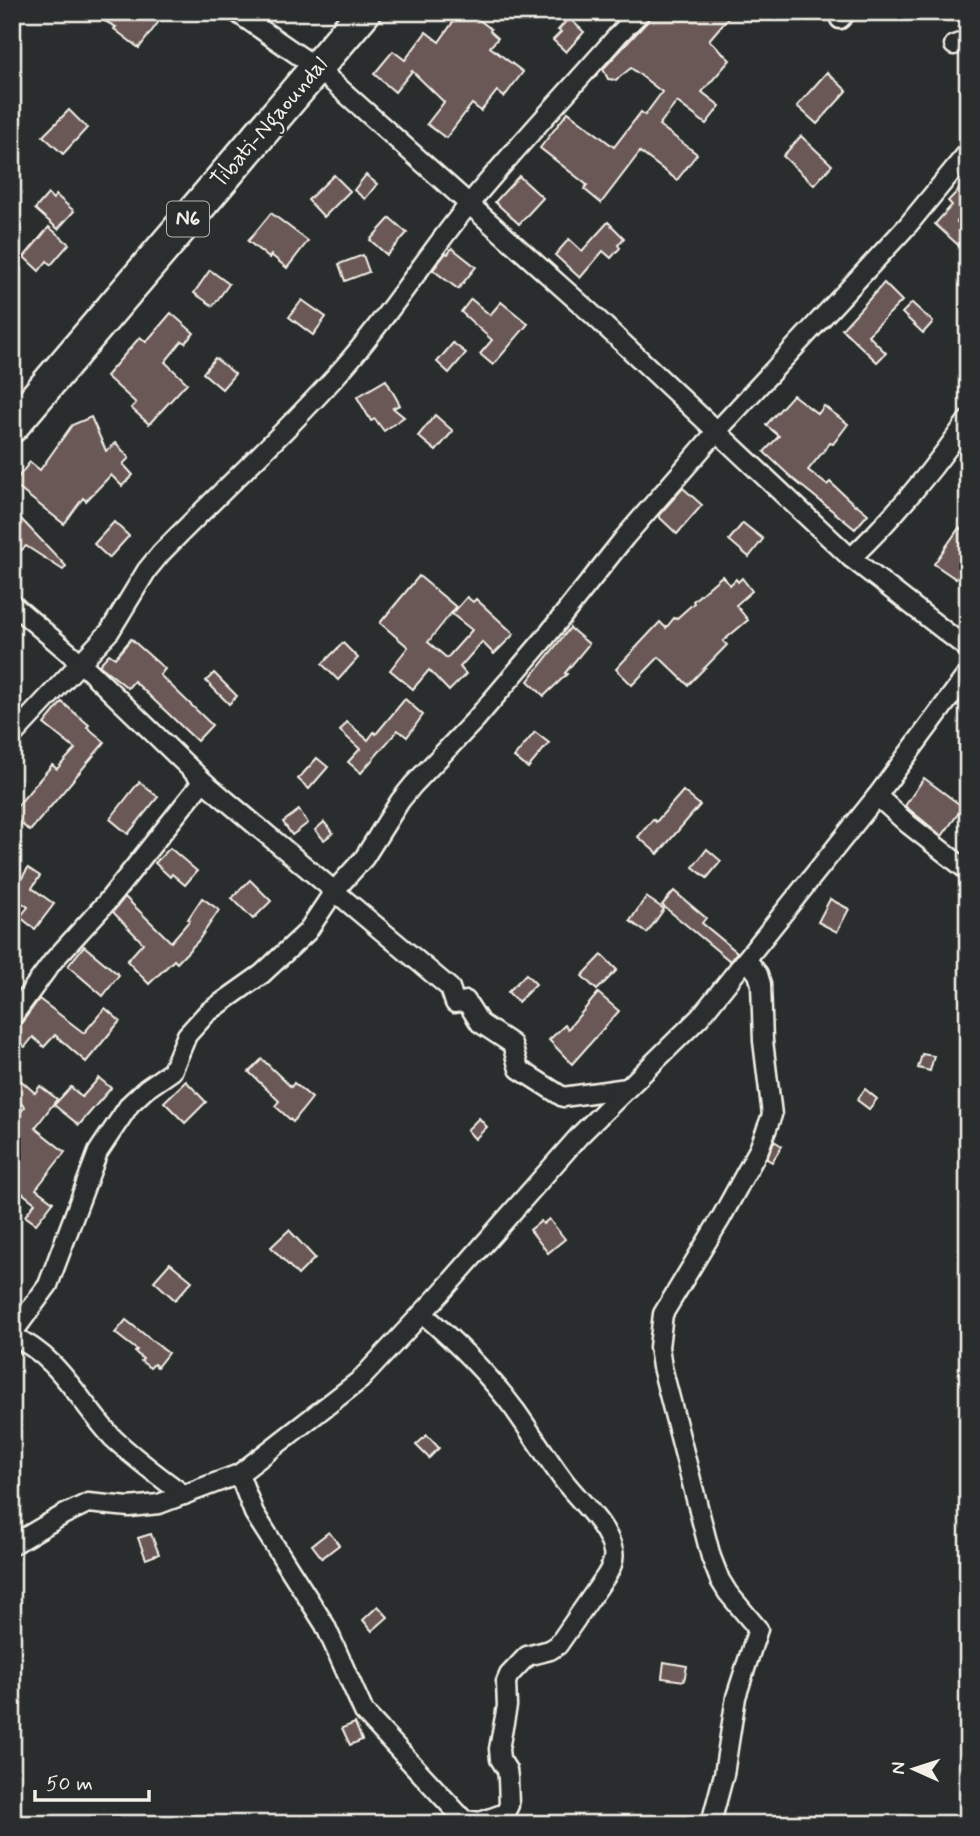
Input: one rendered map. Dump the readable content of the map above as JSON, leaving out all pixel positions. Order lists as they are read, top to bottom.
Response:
{
  "streets": {
    "highway": ["Tibati-Ngaoundal", "N6"]
  },
  "scale_bar": "50 m",
  "north": "left"
}
